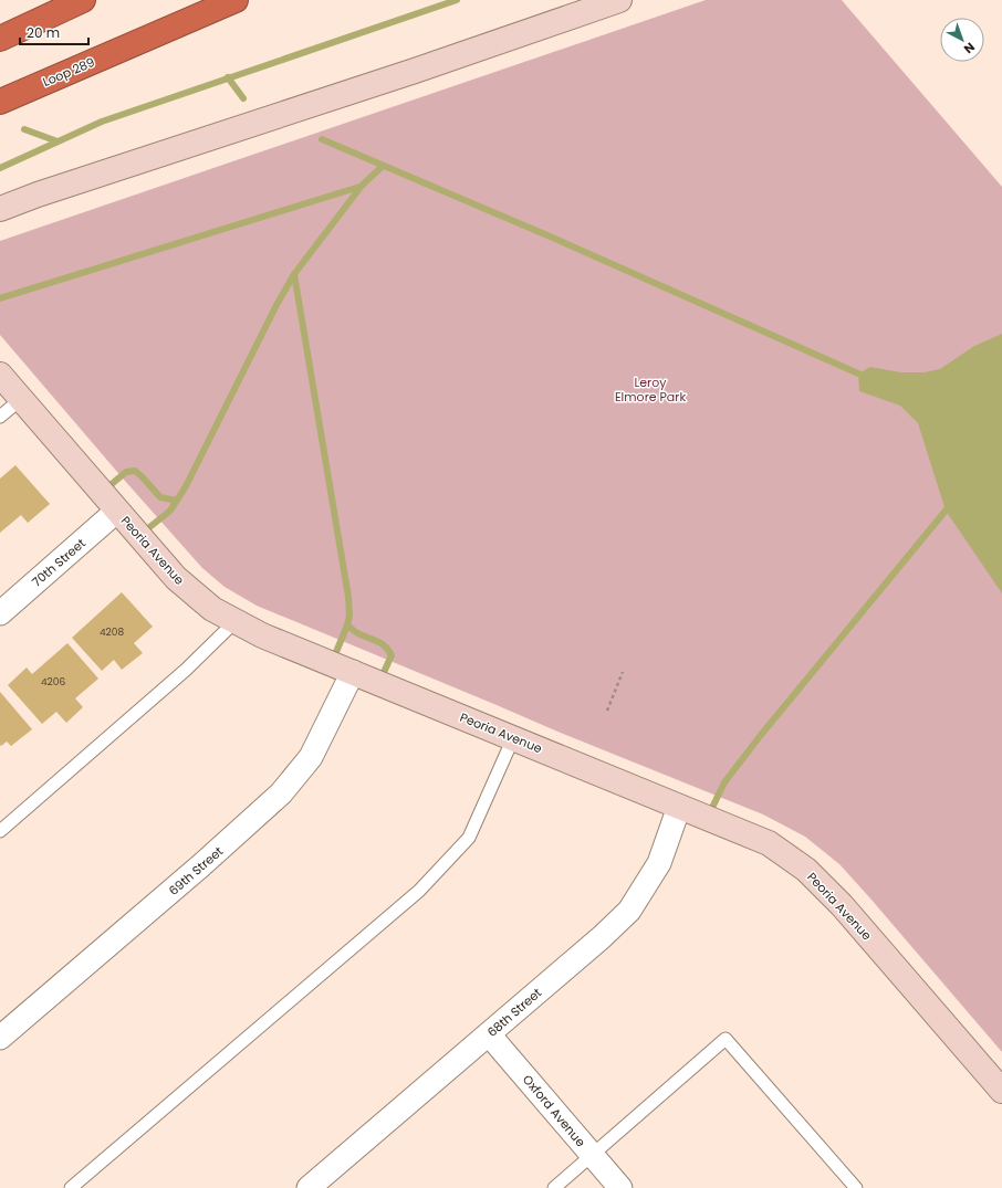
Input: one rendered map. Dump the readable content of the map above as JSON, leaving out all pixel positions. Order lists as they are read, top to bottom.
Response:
{
  "streets": {
    "highway": ["Loop 289"],
    "street": [
      "Peoria Avenue",
      "70th Street",
      "69th Street",
      "68th Street",
      "Oxford Avenue"
    ]
  },
  "crossings": [
    ["Peoria Avenue", "70th Street"],
    ["Peoria Avenue", "69th Street"],
    ["Peoria Avenue", "68th Street"],
    ["68th Street", "Oxford Avenue"]
  ],
  "parks": ["Leroy Elmore Park"],
  "house_numbers": ["4208", "4206"],
  "scale_bar": "20 m",
  "north": "bottom right"
}
